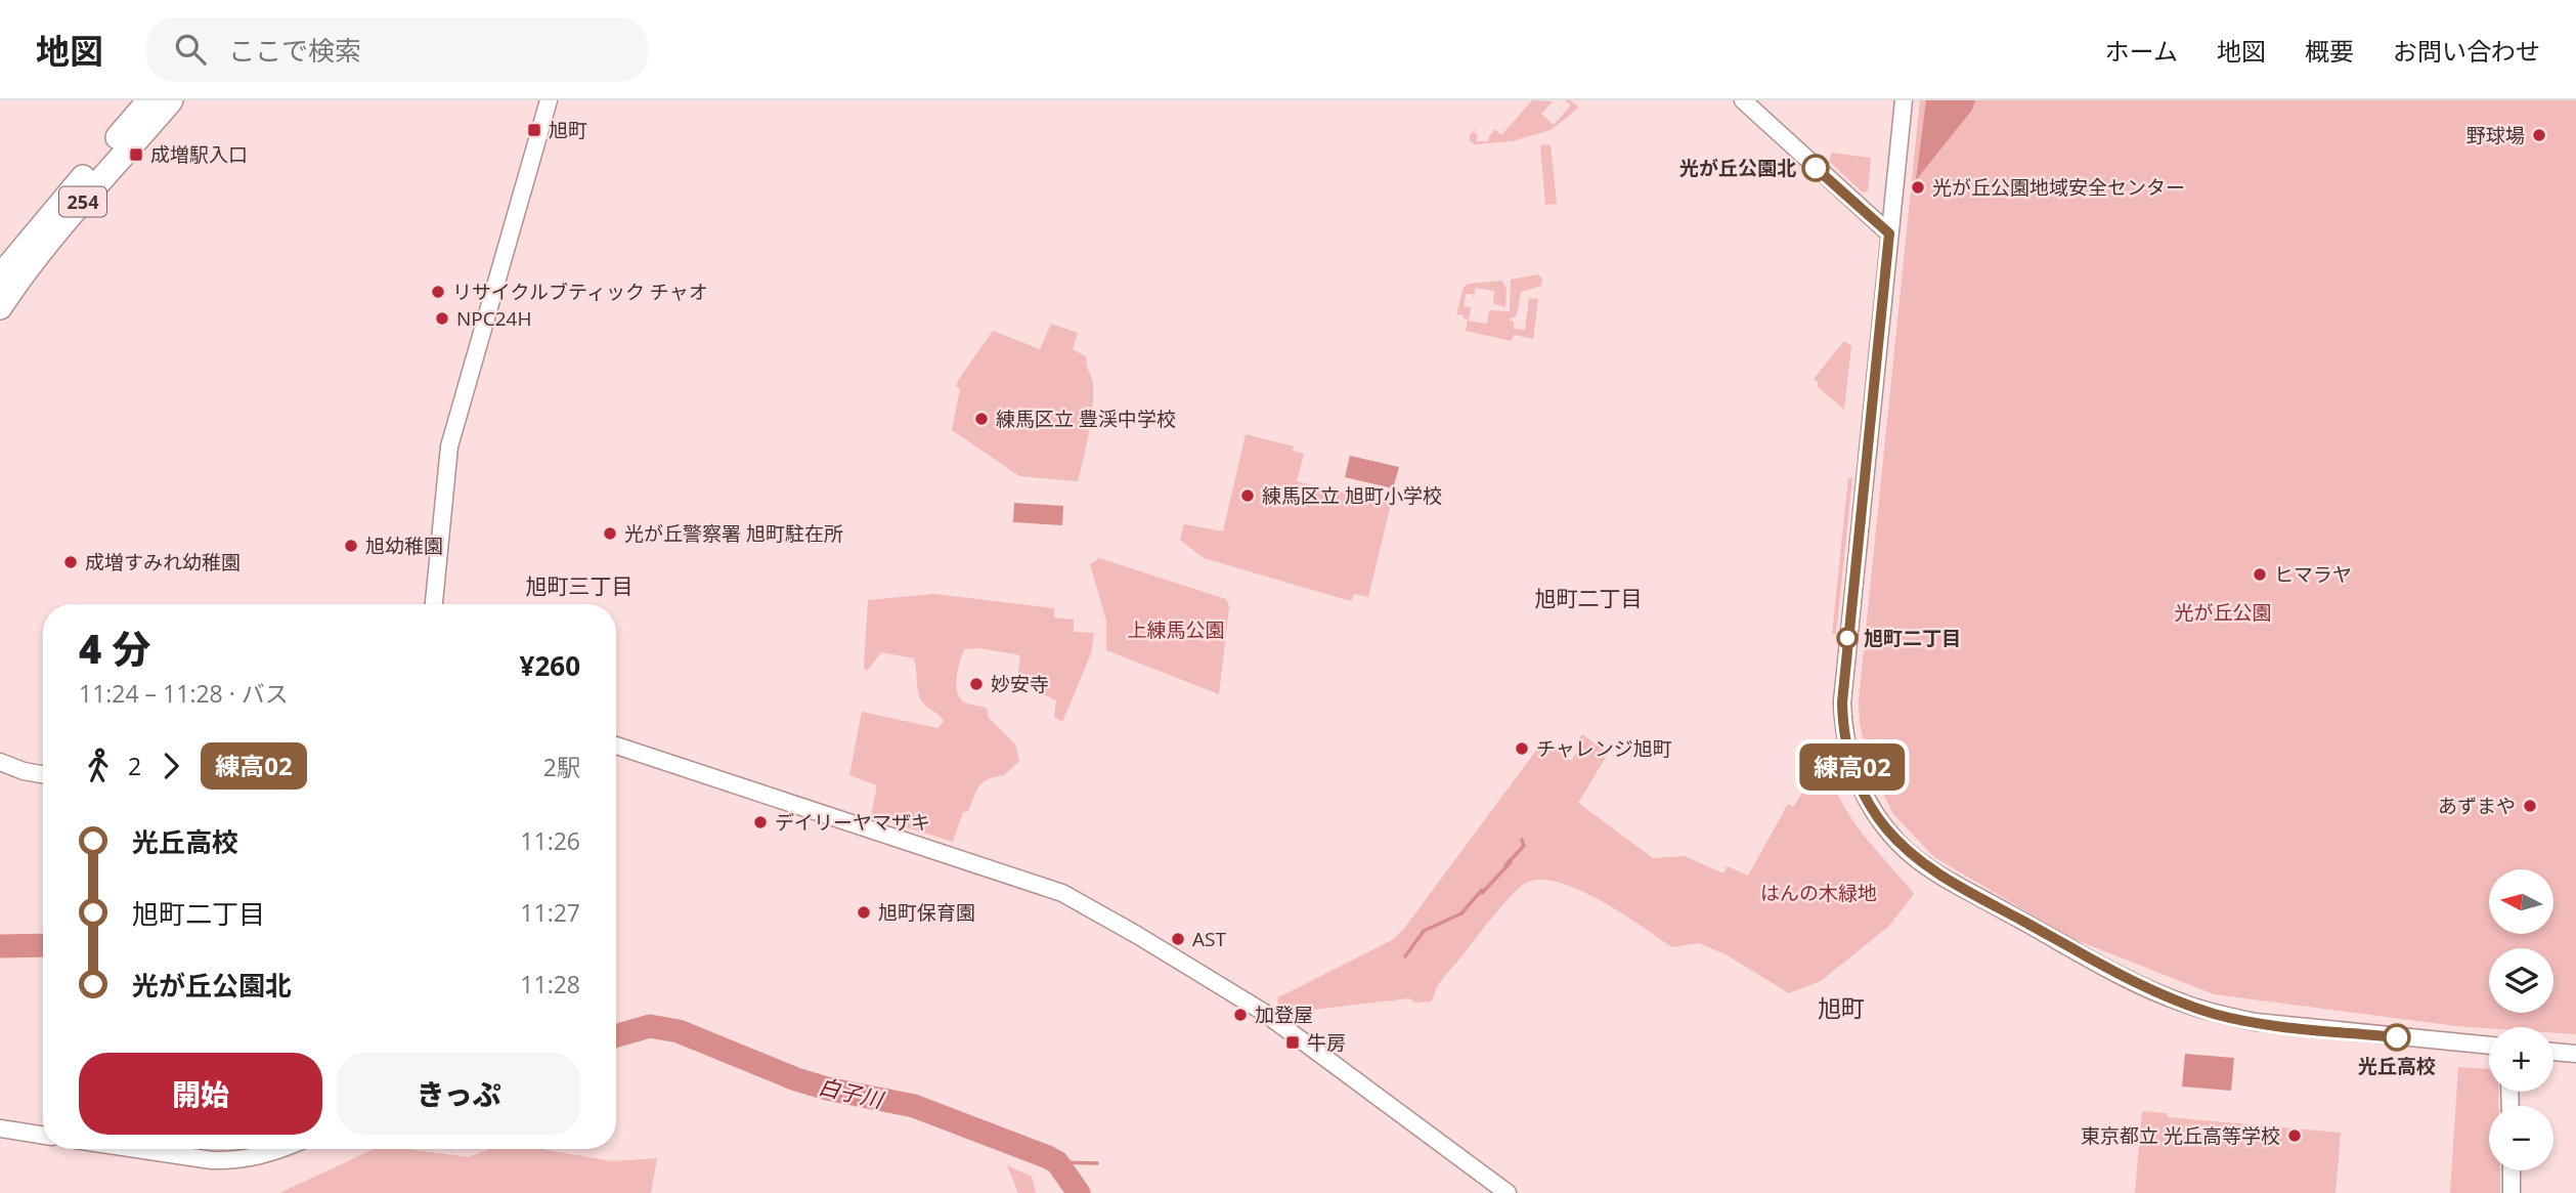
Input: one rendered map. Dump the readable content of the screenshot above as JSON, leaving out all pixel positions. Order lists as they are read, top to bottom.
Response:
{
  "streets": {
    "highway": ["254"]
  },
  "districts": ["旭町三丁目", "旭町二丁目", "旭町"],
  "water": ["白子川"],
  "parks": ["光が丘公園", "上練馬公園", "はんの木緑地"],
  "places": {
    "transit": ["旭町", "成増駅入口", "牛房"],
    "other": [
      "野球場",
      "光が丘公園北",
      "光が丘公園地域安全センター",
      "リサイクルブティック チャオ",
      "NPC24H",
      "練馬区立 豊渓中学校",
      "練馬区立 旭町小学校",
      "光が丘警察署 旭町駐在所",
      "旭幼稚園",
      "成増すみれ幼稚園",
      "ヒマラヤ",
      "旭町二丁目",
      "妙安寺",
      "チャレンジ旭町",
      "あずまや",
      "デイリーヤマザキ",
      "旭町保育園",
      "AST",
      "加登屋",
      "光丘高校",
      "東京都立 光丘高等学校"
    ]
  },
  "lines": ["bus line 練高02"],
  "north": "left",
  "page": {
    "header": "地図",
    "search": "ここで検索",
    "nav": [
      "ホーム",
      "地図",
      "概要",
      "お問い合わせ"
    ],
    "on_map": "練高02",
    "heading": ["4 分", "11:24 – 11:28 · バス", "¥260"],
    "legs": ["2", "練高02", "2駅"],
    "list": [
      {
        "name": "光丘高校",
        "value": "11:26"
      },
      {
        "name": "旭町二丁目",
        "value": "11:27"
      },
      {
        "name": "光が丘公園北",
        "value": "11:28"
      }
    ],
    "map_buttons": ["+", "−"],
    "buttons": ["開始", "きっぷ"]
  }
}
